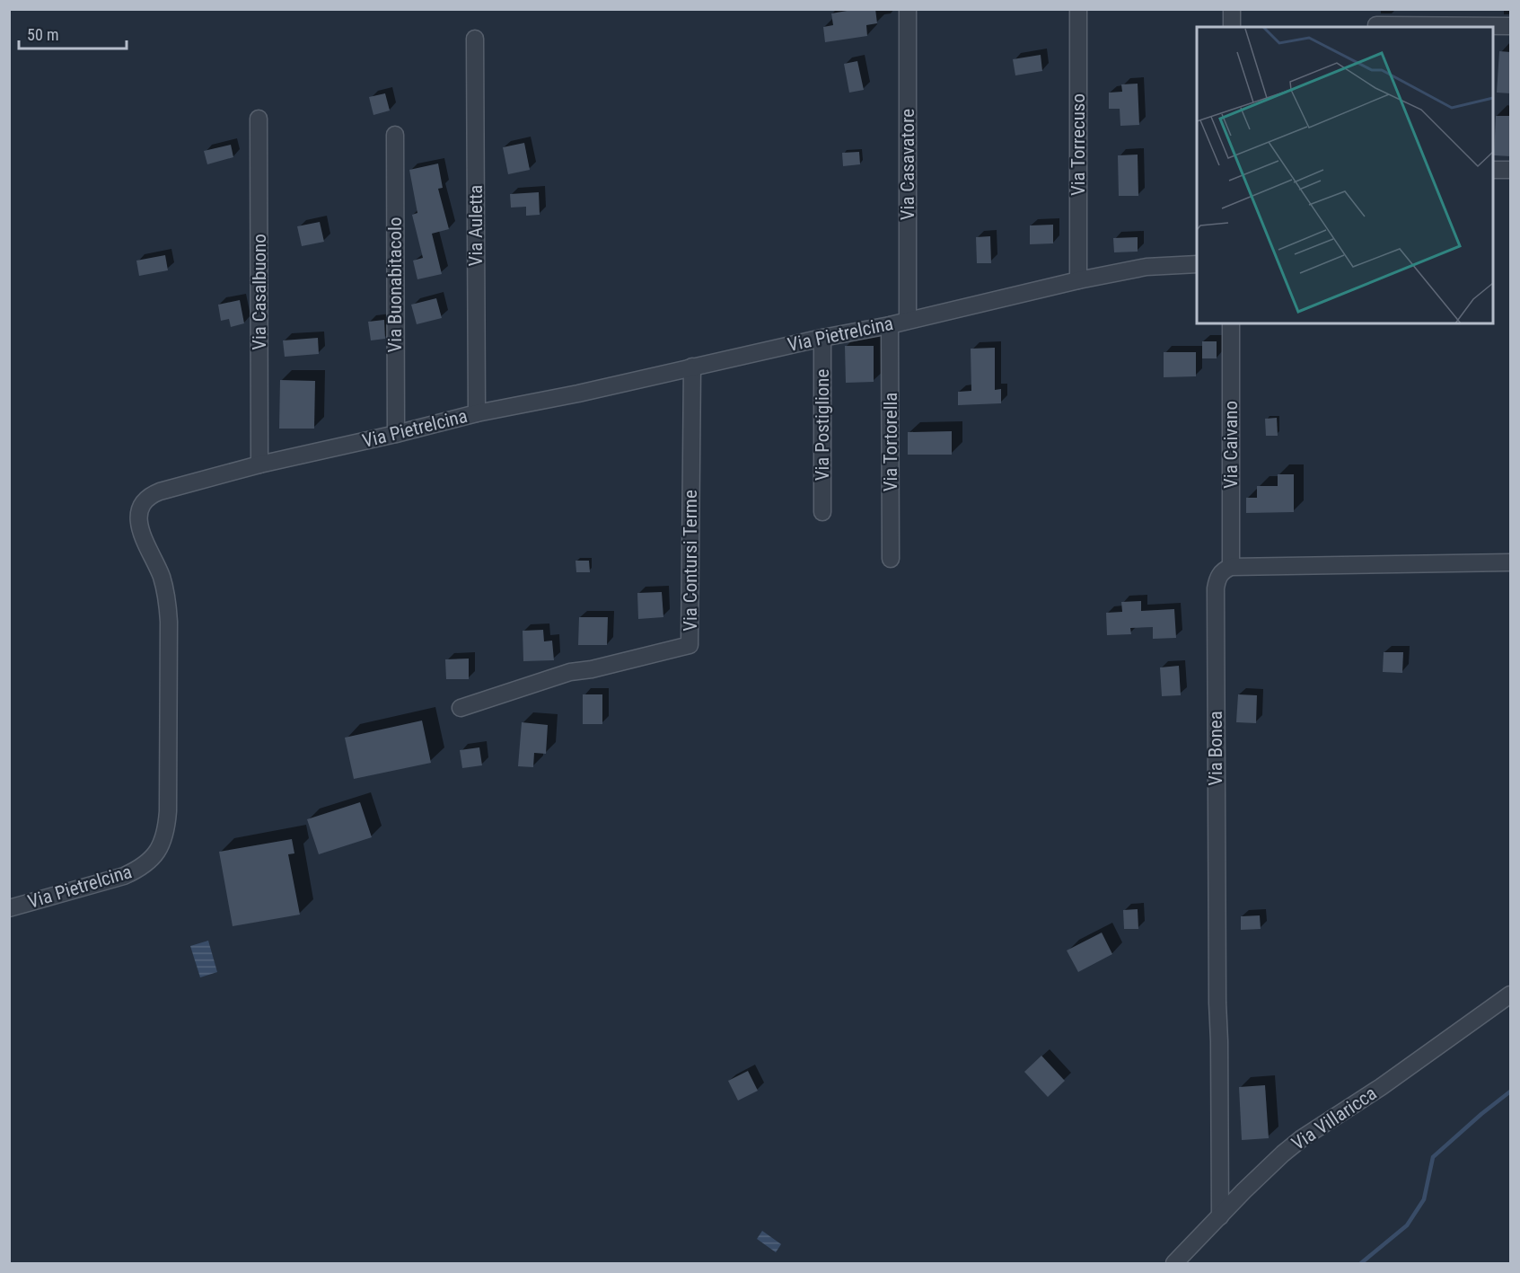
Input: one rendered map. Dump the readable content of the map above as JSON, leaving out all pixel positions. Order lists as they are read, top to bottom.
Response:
{
  "streets": {
    "street": [
      "Via Torrecuso",
      "Via Casavatore",
      "Via Auletta",
      "Via Buonabitacolo",
      "Via Casalbuono",
      "Via Pietrelcina",
      "Via Postiglione",
      "Via Tortorella",
      "Via Caivano",
      "Via Contursi Terme",
      "Via Bonea",
      "Via Villaricca"
    ]
  },
  "crossings": [
    ["Via Torrecuso", "Via Pietrelcina"],
    ["Via Casavatore", "Via Pietrelcina"],
    ["Via Auletta", "Via Pietrelcina"],
    ["Via Buonabitacolo", "Via Pietrelcina"],
    ["Via Casalbuono", "Via Pietrelcina"],
    ["Via Pietrelcina", "Via Postiglione"],
    ["Via Pietrelcina", "Via Tortorella"],
    ["Via Pietrelcina", "Via Contursi Terme"],
    ["Via Caivano", "Via Bonea"],
    ["Via Bonea", "Via Villaricca"]
  ],
  "scale_bar": "50 m"
}
